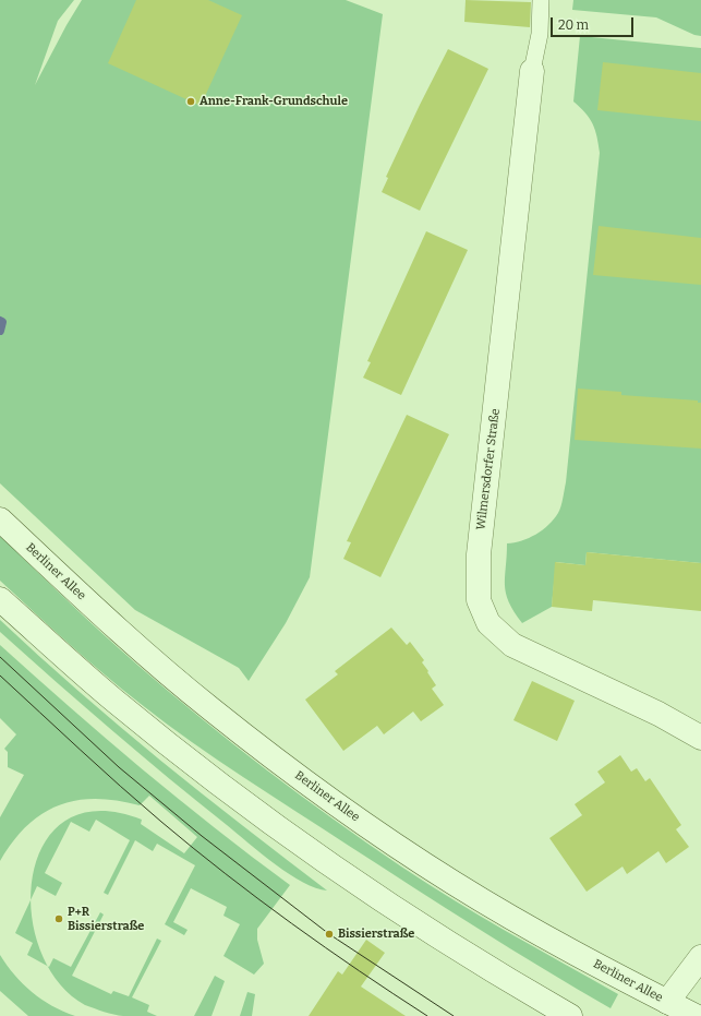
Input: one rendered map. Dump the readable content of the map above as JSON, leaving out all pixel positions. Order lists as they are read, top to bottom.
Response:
{
  "streets": {
    "main road": ["Wilmersdorfer Straße", "Berliner Allee"]
  },
  "places": ["Anne-Frank-Grundschule", "P+R Bissierstraße", "Bissierstraße"],
  "scale_bar": "20 m"
}
